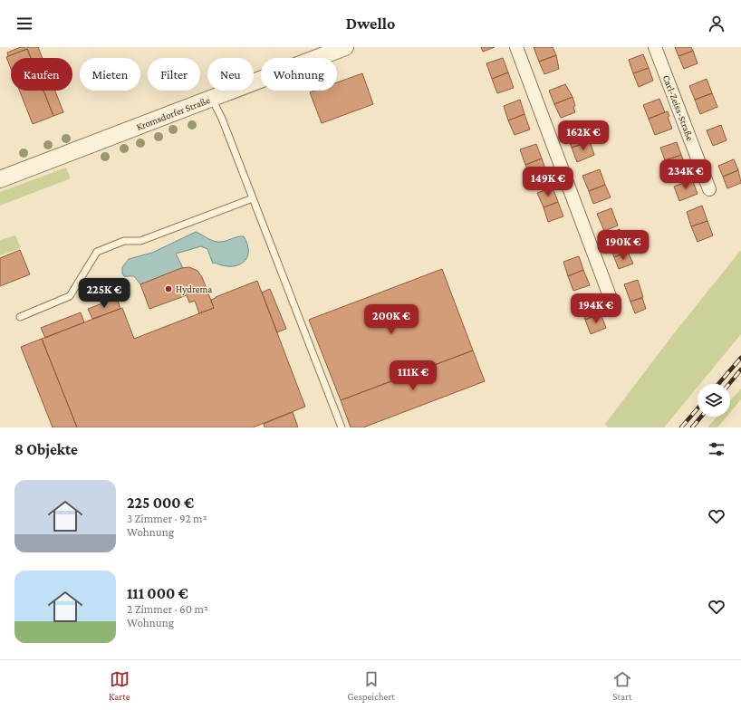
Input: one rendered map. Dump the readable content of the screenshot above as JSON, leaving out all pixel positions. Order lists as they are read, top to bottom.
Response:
{
  "streets": {
    "street": ["Carl-Zeiss-Straße", "Kromsdorfer Straße"]
  },
  "places": ["Hydrema"],
  "page": {
    "header": "Dwello",
    "chip": [
      "Kaufen",
      "Mieten",
      "Filter",
      "Neu",
      "Wohnung"
    ],
    "price": [
      "162K €",
      "234K €",
      "149K €",
      "190K €",
      "225K €",
      "194K €",
      "200K €",
      "111K €"
    ],
    "heading": "8 Objekte",
    "list": [
      {
        "name": "225 000 €",
        "note": "3 Zimmer · 92 m² · Wohnung"
      },
      {
        "name": "111 000 €",
        "note": "2 Zimmer · 60 m² · Wohnung"
      }
    ],
    "tabs": ["Karte", "Gespeichert", "Start"]
  }
}
